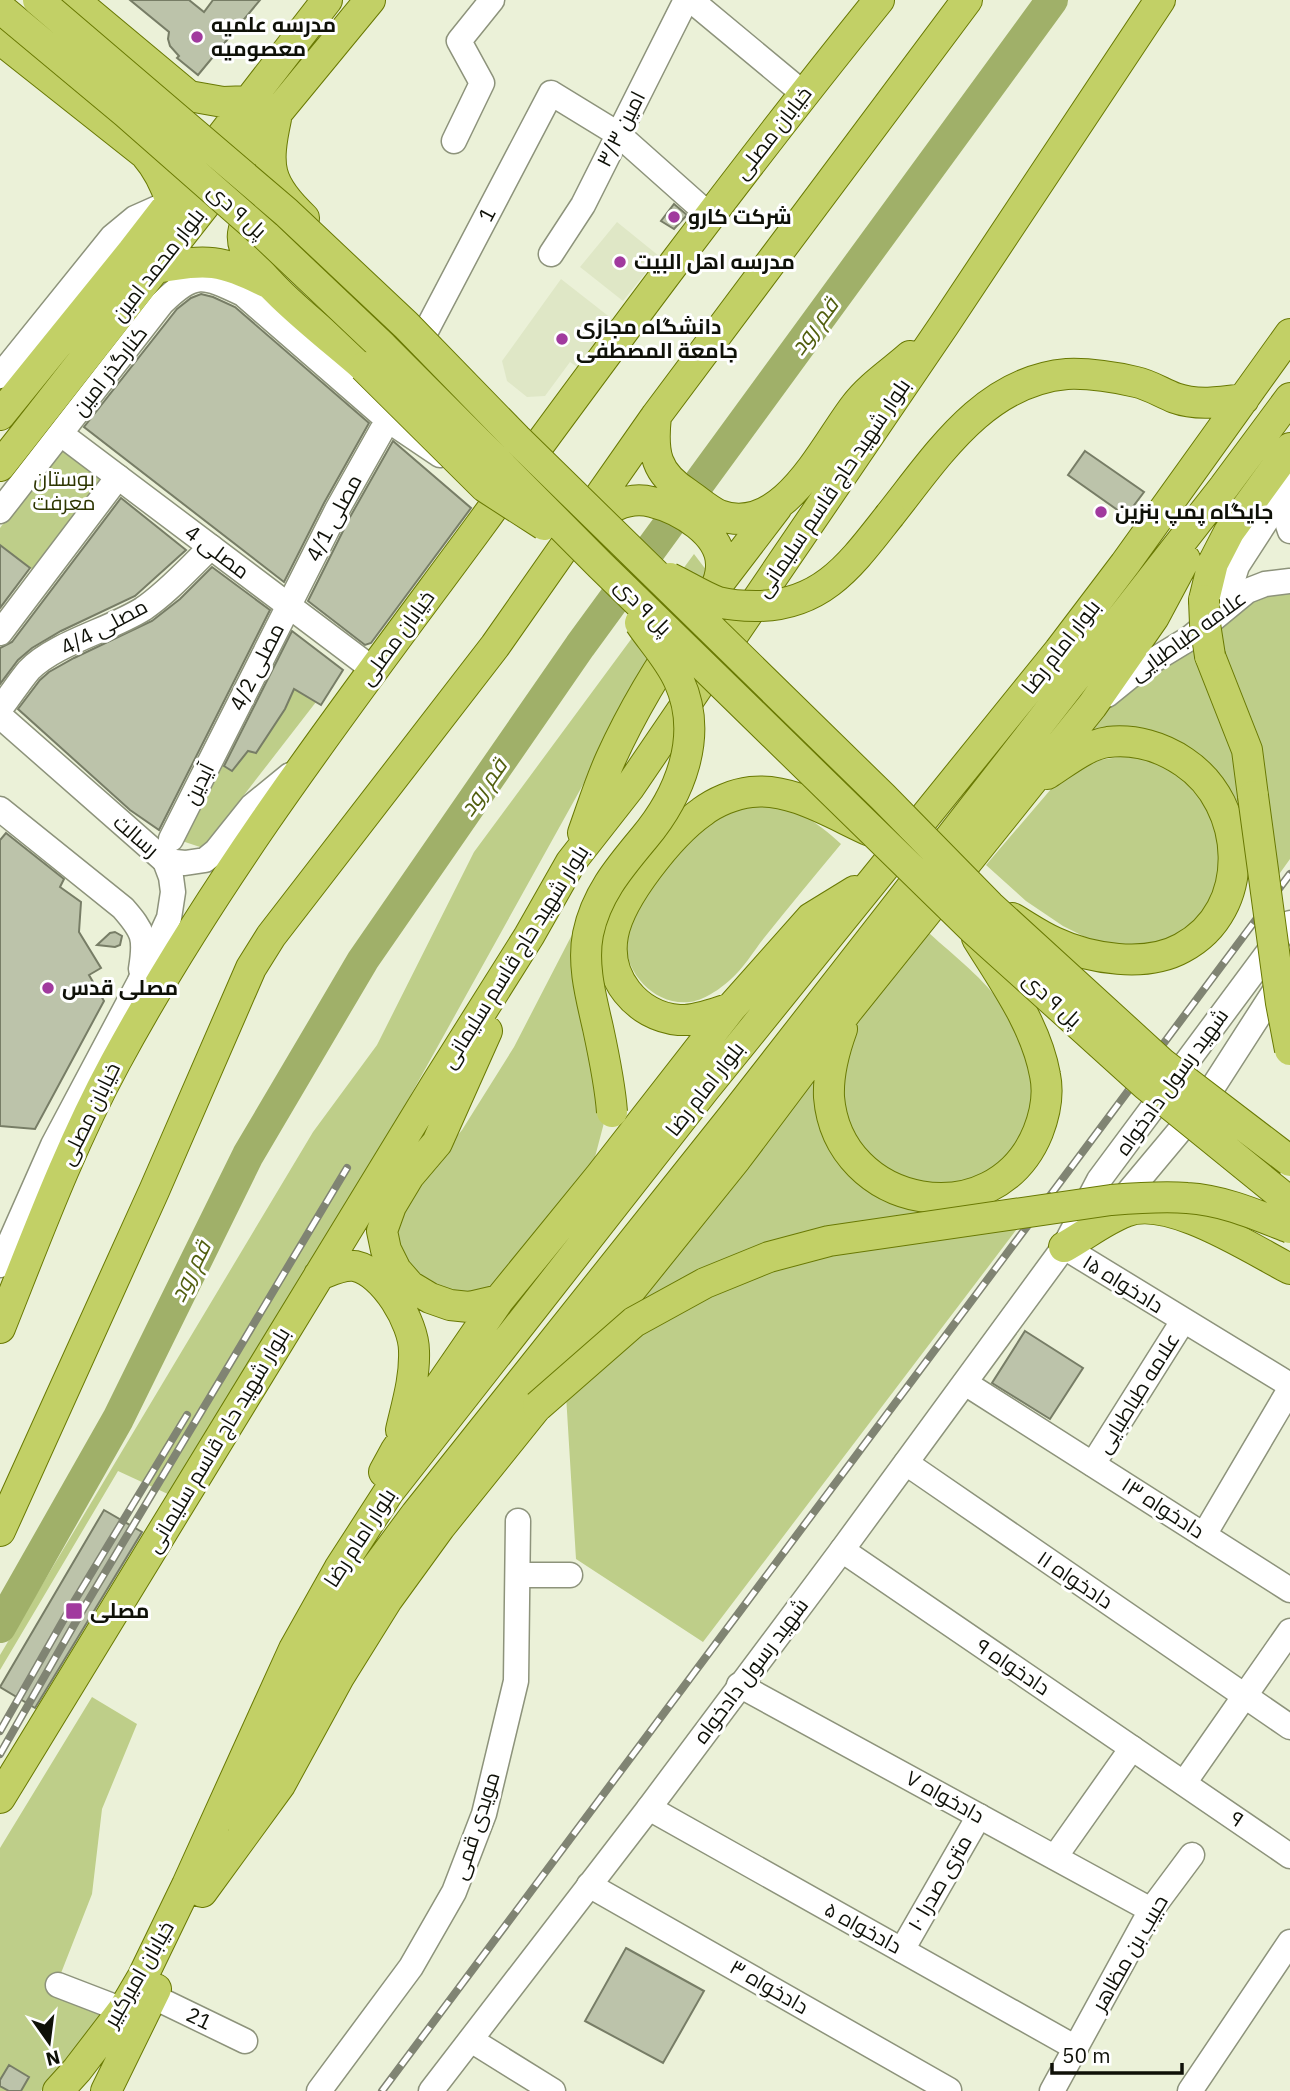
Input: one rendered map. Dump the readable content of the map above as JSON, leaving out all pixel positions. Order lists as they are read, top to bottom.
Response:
{
  "streets": {
    "main road": [
      "خیابان مصلی",
      "پل ۹ دی",
      "بلوار محمد امین",
      "بلوار شهید حاج قاسم سلیمانی",
      "بلوار امام رضا",
      "خیابان امیرکبیر"
    ],
    "street": [
      "امین ۳/۳",
      "1",
      "کنارگذر امین",
      "مصلی 4/1",
      "مصلی 4",
      "مصلی 4/4",
      "علامه طباطبایی",
      "مصلی 4/2",
      "آیدین",
      "رسالت",
      "شهید رسول دادخواه",
      "دادخواه ۱۵",
      "دادخواه ۱۳",
      "دادخواه ۱۱",
      "دادخواه ۹",
      "دادخواه ۷",
      "۹",
      "مویدی قمی",
      "۱۰ متری صدرا",
      "دادخواه ۵",
      "حبیب بن مظاهر",
      "دادخواه ۳",
      "21"
    ]
  },
  "crossings": [
    ["امین ۳/۳", "1"],
    ["خیابان مصلی", "کنارگذر امین"],
    ["خیابان مصلی", "مصلی 4"],
    ["خیابان مصلی", "آیدین"],
    ["خیابان مصلی", "رسالت"],
    ["کنارگذر امین", "مصلی 4"],
    ["مصلی 4/1", "مصلی 4"],
    ["مصلی 4/1", "مصلی 4/2"],
    ["مصلی 4", "مصلی 4/4"],
    ["مصلی 4", "مصلی 4/2"],
    ["علامه طباطبایی", "دادخواه ۱۵"],
    ["علامه طباطبایی", "دادخواه ۱۳"],
    ["بلوار امام رضا", "خیابان امیرکبیر"],
    ["مصلی 4/2", "آیدین"],
    ["آیدین", "رسالت"],
    ["شهید رسول دادخواه", "دادخواه ۱۵"],
    ["شهید رسول دادخواه", "دادخواه ۱۳"],
    ["شهید رسول دادخواه", "دادخواه ۱۱"],
    ["شهید رسول دادخواه", "دادخواه ۹"],
    ["شهید رسول دادخواه", "دادخواه ۷"],
    ["شهید رسول دادخواه", "دادخواه ۵"],
    ["شهید رسول دادخواه", "دادخواه ۳"],
    ["دادخواه ۹", "۹"],
    ["دادخواه ۷", "۱۰ متری صدرا"],
    ["دادخواه ۷", "حبیب بن مظاهر"],
    ["۱۰ متری صدرا", "دادخواه ۵"],
    ["دادخواه ۵", "حبیب بن مظاهر"],
    ["خیابان امیرکبیر", "21"]
  ],
  "water": ["قم رود"],
  "parks": ["بوستان معرفت"],
  "places": {
    "other": [
      "مدرسه علمیه معصومیه",
      "شرکت کارو",
      "مدرسه اهل البیت",
      "دانشگاه مجازی جامعة المصطفی",
      "جایگاه پمپ بنزین",
      "مصلی قدس"
    ],
    "transit": ["مصلی"]
  },
  "scale_bar": "50 m",
  "north": "bottom"
}
